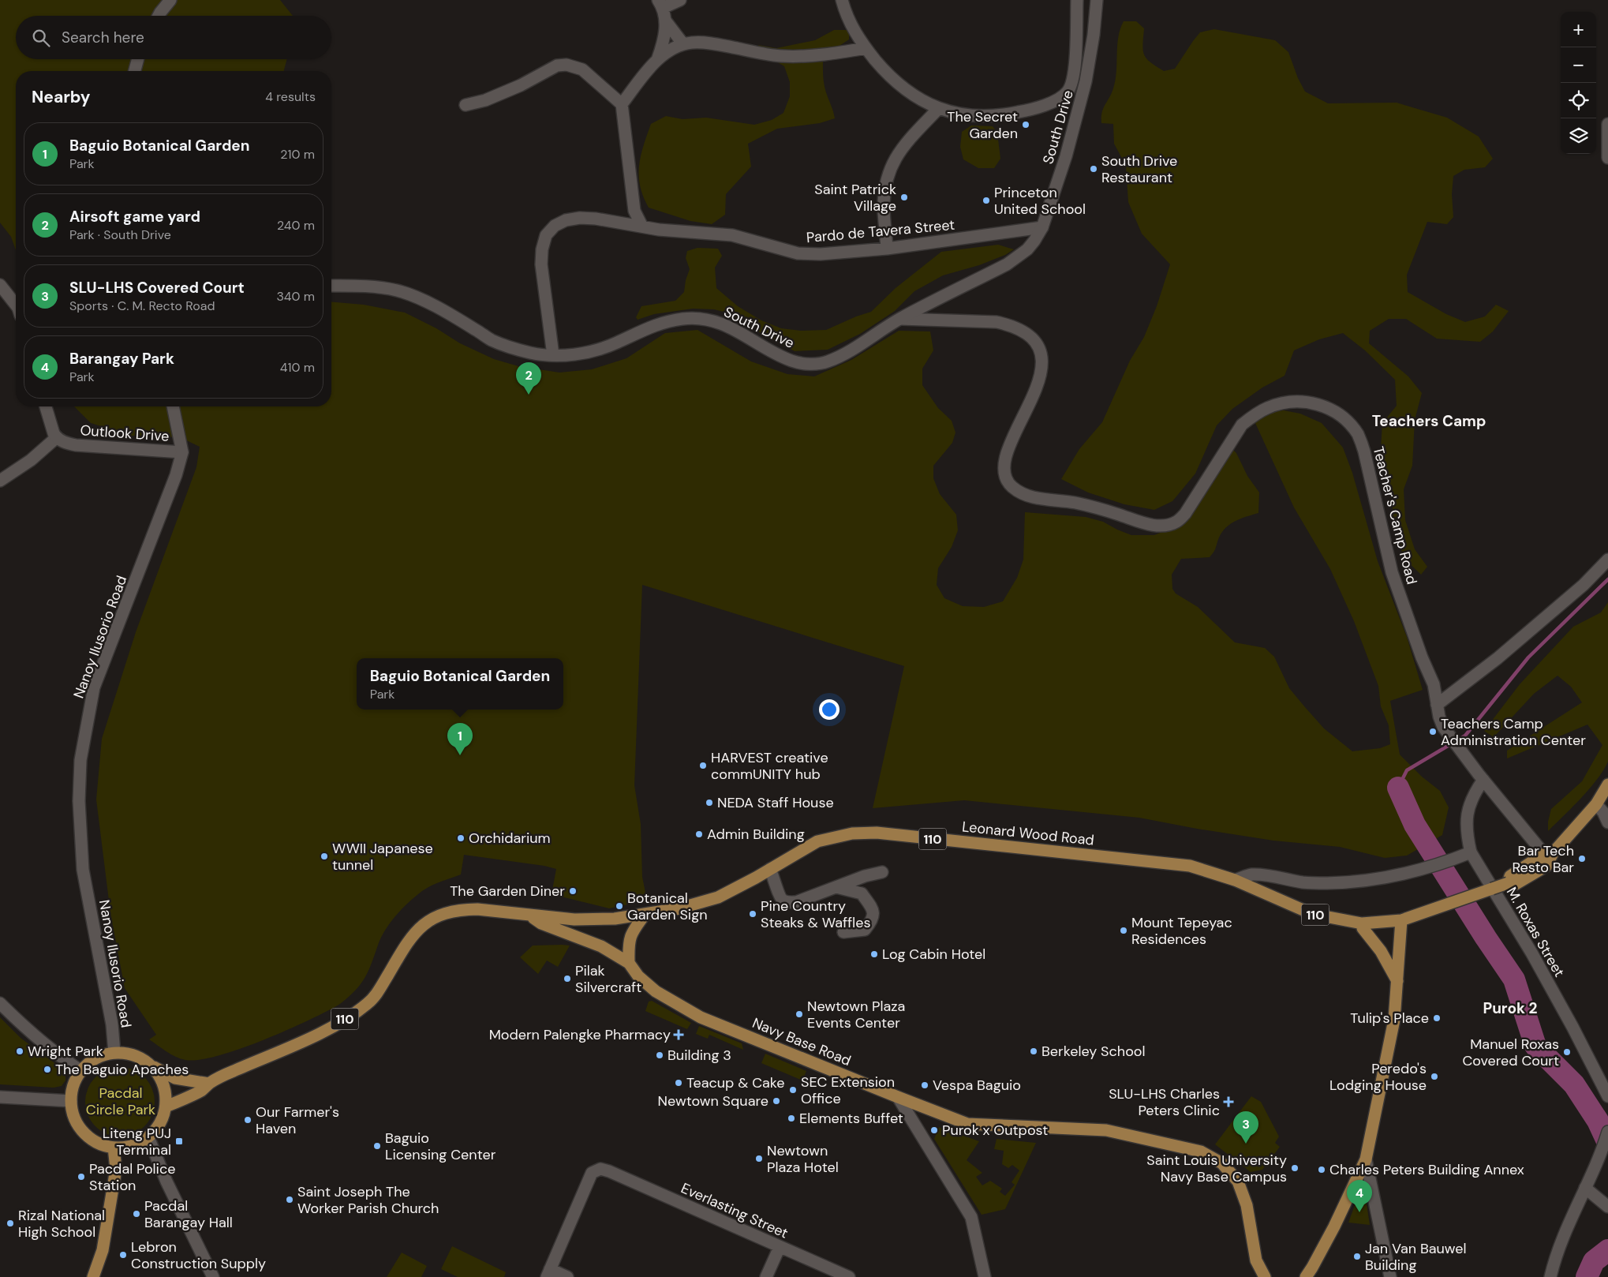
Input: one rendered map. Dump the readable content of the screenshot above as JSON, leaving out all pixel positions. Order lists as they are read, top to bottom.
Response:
{
  "streets": {
    "main road": ["Leonard Wood Road", "110", "Navy Base Road"],
    "street": [
      "South Drive",
      "Pardo de Tavera Street",
      "Outlook Drive",
      "Teacher's Camp Road",
      "Nanoy Ilusorio Road",
      "M. Roxas Street",
      "Everlasting Street"
    ]
  },
  "crossings": [
    ["South Drive", "Pardo de Tavera Street"],
    ["South Drive", "Teacher's Camp Road"],
    ["Outlook Drive", "Nanoy Ilusorio Road"],
    ["Teacher's Camp Road", "Leonard Wood Road"],
    ["Teacher's Camp Road", "M. Roxas Street"],
    ["Nanoy Ilusorio Road", "Leonard Wood Road"],
    ["Leonard Wood Road", "Navy Base Road"]
  ],
  "districts": ["Teachers Camp", "Purok 2"],
  "parks": ["Pacdal Circle Park"],
  "places": {
    "other": [
      "The Secret Garden",
      "South Drive Restaurant",
      "Saint Patrick Village",
      "Princeton United School",
      "Teachers Camp Administration Center",
      "HARVEST creative commUNITY hub",
      "NEDA Staff House",
      "Admin Building",
      "Orchidarium",
      "WWII Japanese tunnel",
      "Bar Tech Resto Bar",
      "The Garden Diner",
      "Botanical Garden Sign",
      "Pine Country Steaks & Waffles",
      "Mount Tepeyac Residences",
      "Log Cabin Hotel",
      "Pilak Silvercraft",
      "Newtown Plaza Events Center",
      "Tulip's Place",
      "Wright Park",
      "Berkeley School",
      "Manuel Roxas Covered Court",
      "Building 3",
      "The Baguio Apaches",
      "Peredo's Lodging House",
      "Teacup & Cake",
      "Vespa Baguio",
      "SEC Extension Office",
      "Newtown Square",
      "Elements Buffet",
      "Our Farmer's Haven",
      "Purok x Outpost",
      "Baguio Licensing Center",
      "Newtown Plaza Hotel",
      "Saint Louis University Navy Base Campus",
      "Charles Peters Building Annex",
      "Pacdal Police Station",
      "Saint Joseph The Worker Parish Church",
      "Pacdal Barangay Hall",
      "Rizal National High School",
      "Lebron Construction Supply",
      "Jan Van Bauwel Building"
    ],
    "health": ["Modern Palengke Pharmacy", "SLU-LHS Charles Peters Clinic"],
    "transit": ["Liteng PUJ Terminal"]
  },
  "page": {
    "map_buttons": ["+", "−"],
    "search": "Search here",
    "heading": ["Nearby", "4 results"],
    "list": [
      {
        "mark": "1",
        "name": "Baguio Botanical Garden",
        "note": "Park",
        "value": "210 m"
      },
      {
        "mark": "2",
        "name": "Airsoft game yard",
        "note": "Park · South Drive",
        "value": "240 m"
      },
      {
        "mark": "3",
        "name": "SLU-LHS Covered Court",
        "note": "Sports · C. M. Recto Road",
        "value": "340 m"
      },
      {
        "mark": "4",
        "name": "Barangay Park",
        "note": "Park",
        "value": "410 m"
      }
    ],
    "pins": [
      "2",
      "1",
      "3",
      "4"
    ],
    "popup": ["Baguio Botanical Garden", "Park"]
  }
}
